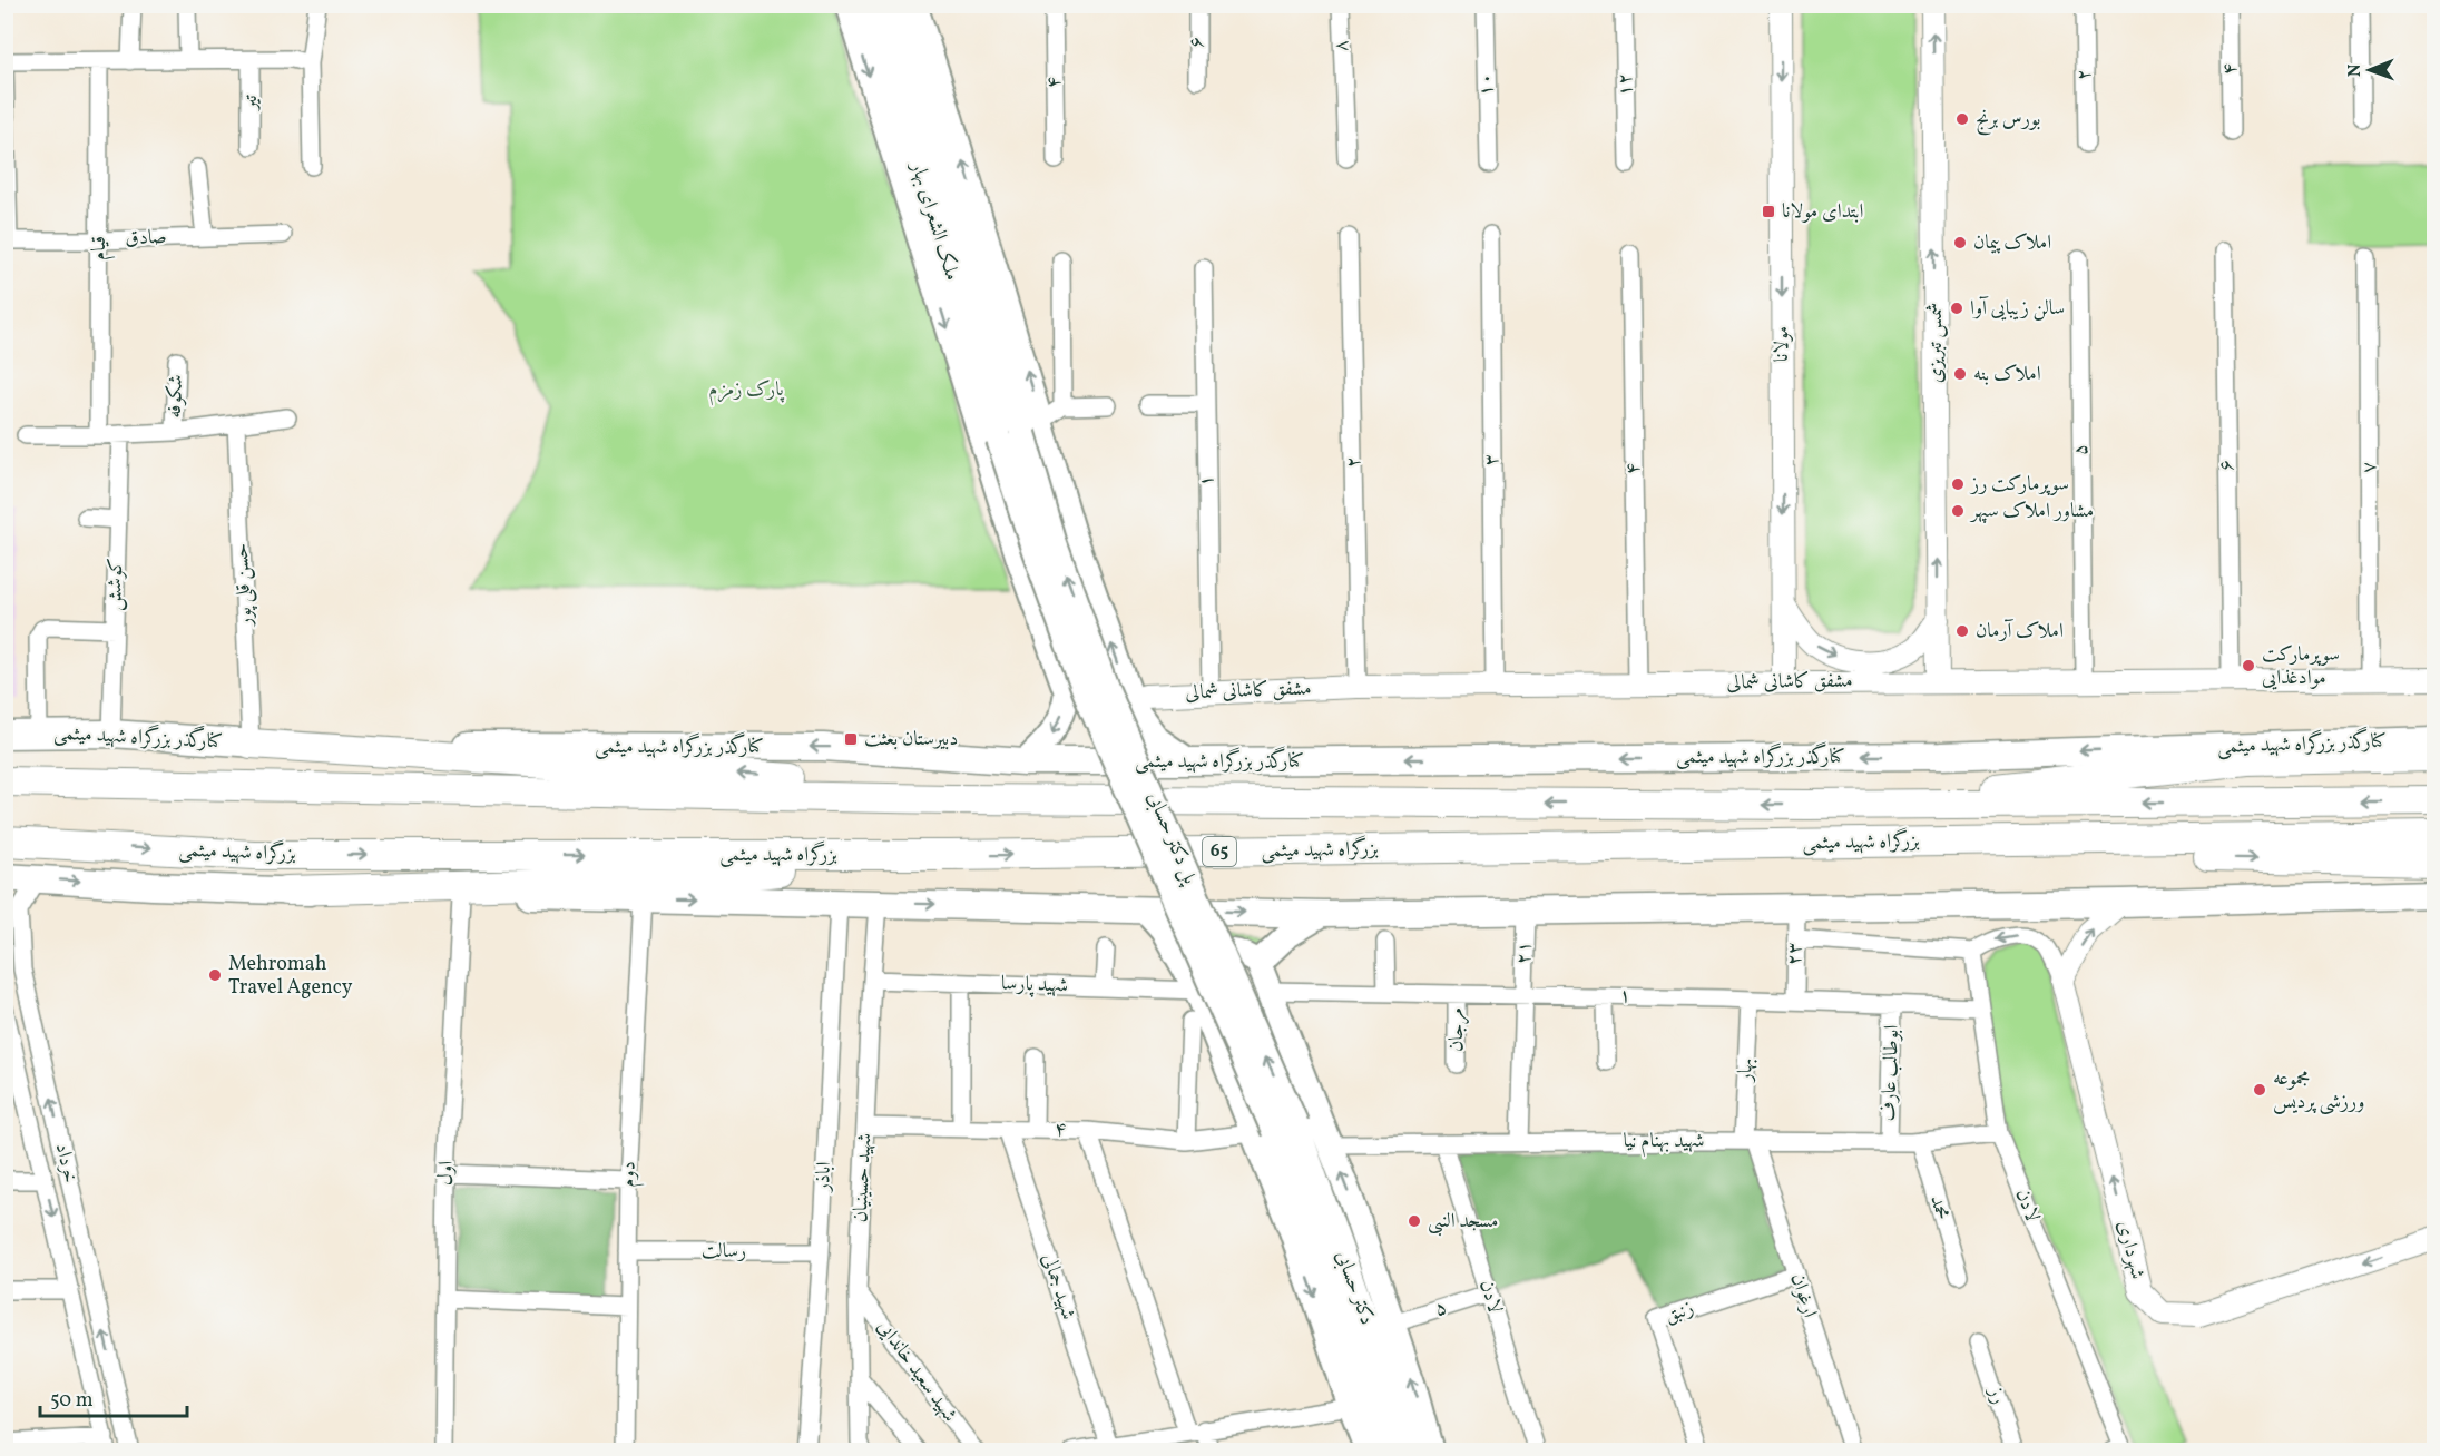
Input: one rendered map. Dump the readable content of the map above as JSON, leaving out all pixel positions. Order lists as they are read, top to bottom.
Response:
{
  "streets": {
    "highway": ["بزرگراه شهید میثمی", "65"],
    "main road": [
      "ملک الشعرای بهار",
      "کنارگذر بزرگراه شهید میثمی",
      "پل دکتر حسابی",
      "دکتر حسابی"
    ],
    "street": [
      "۶",
      "۸",
      "۴",
      "۲",
      "۱۰",
      "۱۲",
      "تیر",
      "صادق",
      "قیام",
      "شمس تبریزی",
      "مولانا",
      "شکوفه",
      "۵",
      "۳",
      "۷",
      "۱",
      "کوشش",
      "حسن قلی پور",
      "مشفق کاشانی شمالی",
      "۲۱",
      "۲۳",
      "شهید پارسا",
      "مرجان",
      "بهار",
      "ابوطالب عارف",
      "شهید بهنام نیا",
      "خرداد",
      "اول",
      "دوم",
      "اباذر",
      "شهید حسینیان",
      "لادن",
      "محمد",
      "شهرداری",
      "رسالت",
      "شهید جمالی",
      "ارغوان",
      "زنبق",
      "شهید سعید خاندایی",
      "رز"
    ]
  },
  "crossings": [
    ["۶", "مشفق کاشانی شمالی"],
    ["۴", "مشفق کاشانی شمالی"],
    ["۴", "پل دکتر حسابی"],
    ["۴", "شهید حسینیان"],
    ["۴", "شهید جمالی"],
    ["۴", "دکتر حسابی"],
    ["۲", "مشفق کاشانی شمالی"],
    ["ملک الشعرای بهار", "پل دکتر حسابی"],
    ["صادق", "قیام"],
    ["شمس تبریزی", "مشفق کاشانی شمالی"],
    ["مولانا", "مشفق کاشانی شمالی"],
    ["۵", "مشفق کاشانی شمالی"],
    ["۵", "لادن"],
    ["۳", "مشفق کاشانی شمالی"],
    ["۷", "مشفق کاشانی شمالی"],
    ["۱", "مشفق کاشانی شمالی"],
    ["۱", "۲۱"],
    ["۱", "۲۳"],
    ["۱", "مرجان"],
    ["۱", "بهار"],
    ["۱", "ابوطالب عارف"],
    ["۱", "لادن"],
    ["کوشش", "کنارگذر بزرگراه شهید میثمی"],
    ["حسن قلی پور", "کنارگذر بزرگراه شهید میثمی"],
    ["پل دکتر حسابی", "دکتر حسابی"],
    ["۲۱", "شهید بهنام نیا"],
    ["شهید پارسا", "شهید حسینیان"],
    ["بهار", "شهید بهنام نیا"],
    ["بهار", "ارغوان"],
    ["ابوطالب عارف", "شهید بهنام نیا"],
    ["شهید بهنام نیا", "لادن"],
    ["شهید بهنام نیا", "محمد"],
    ["شهید بهنام نیا", "ارغوان"],
    ["دوم", "رسالت"],
    ["اباذر", "رسالت"],
    ["شهید حسینیان", "شهید سعید خاندایی"],
    ["ارغوان", "زنبق"]
  ],
  "one_way": ["شمس تبریزی", "مولانا"],
  "parks": ["پارک زمزم"],
  "places": {
    "other": [
      "بورس برنج",
      "املاک پیمان",
      "سالن زیبایی آوا",
      "املاک بنه",
      "سوپرمارکت رز",
      "مشاور املاک سپهر",
      "املاک آرمان",
      "سوپرمارکت موادغذایی",
      "Mehromah Travel Agency",
      "مجموعه ورزشی پردیس",
      "مسجد النبی"
    ],
    "transit": ["ابتدای مولانا", "دبیرستان بعثت"]
  },
  "scale_bar": "50 m",
  "north": "left"
}
